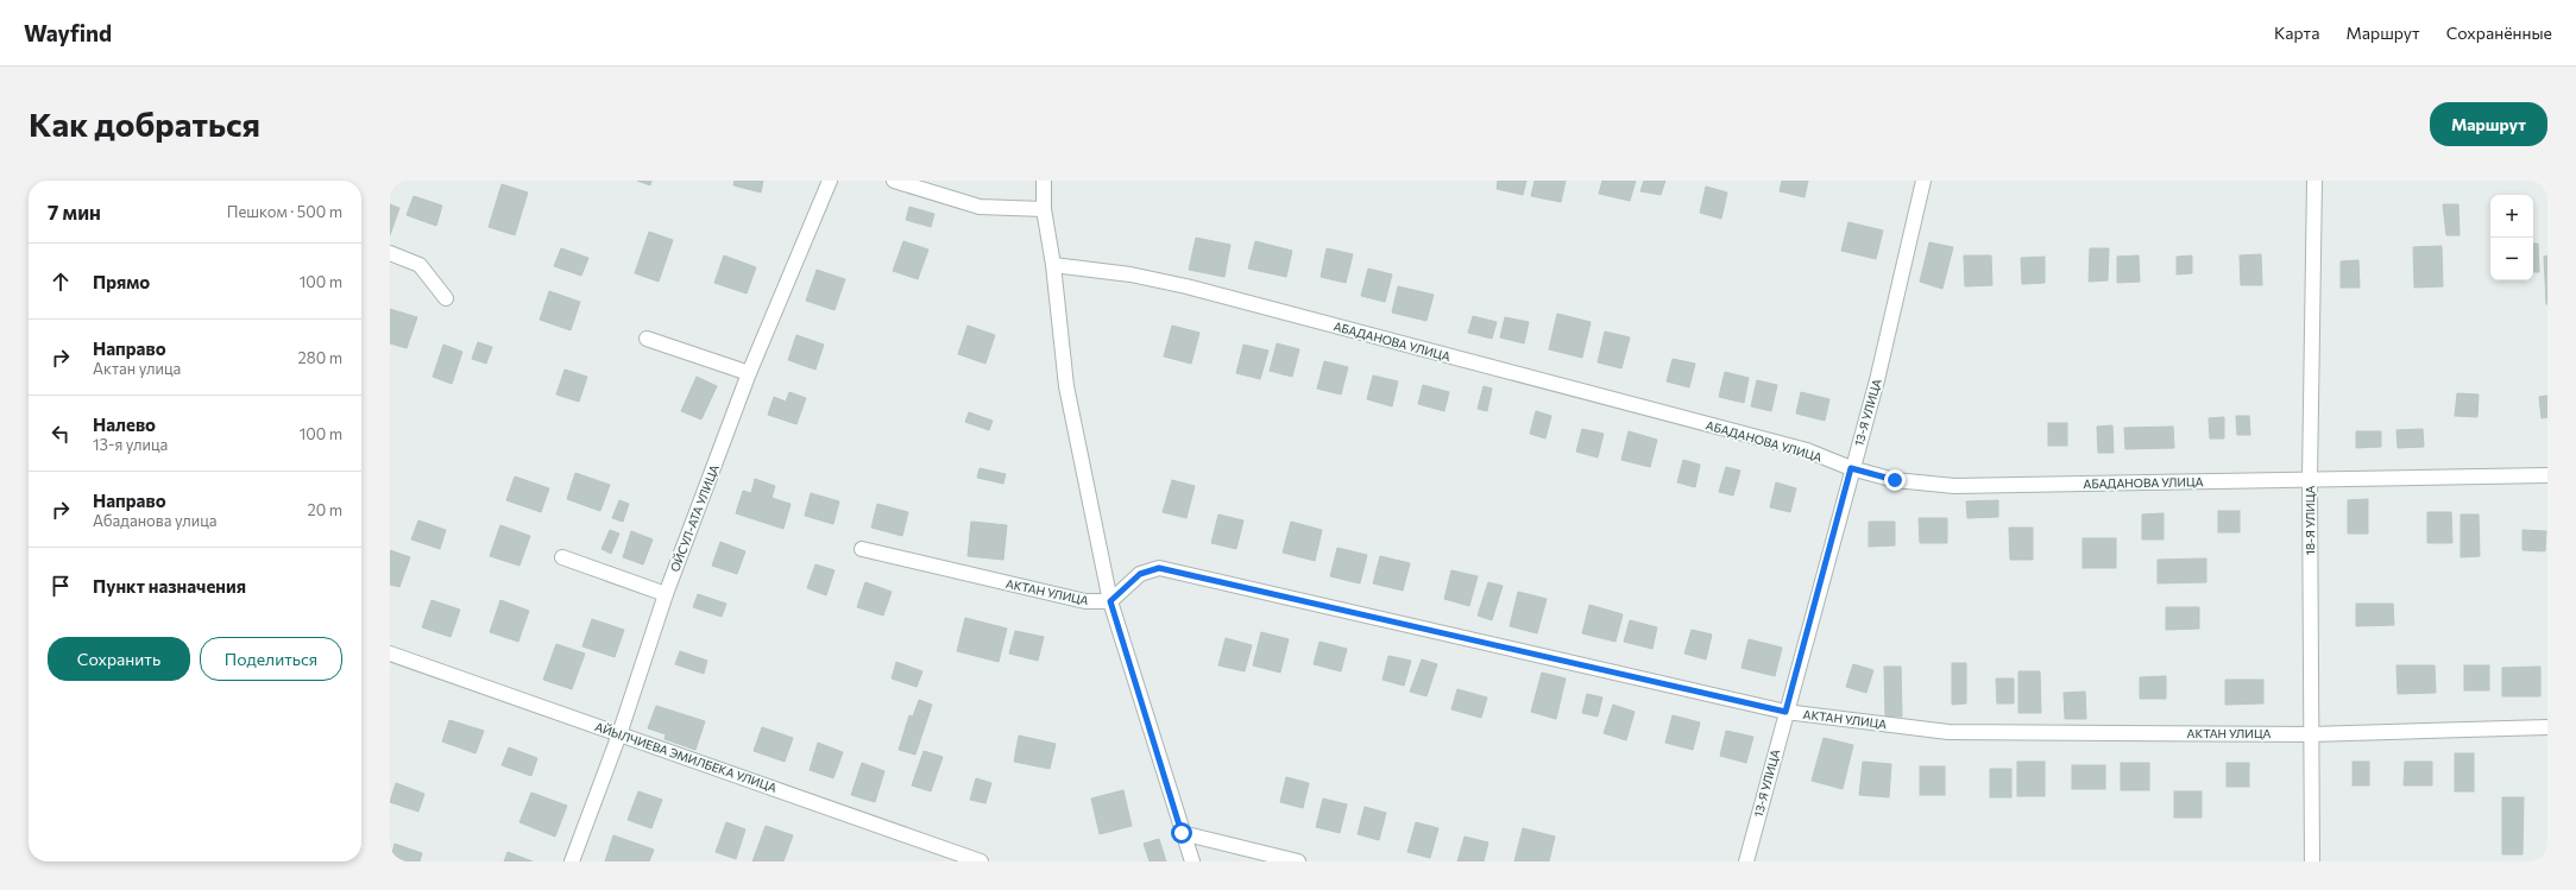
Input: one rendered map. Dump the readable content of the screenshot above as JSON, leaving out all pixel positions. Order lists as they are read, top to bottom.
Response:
{
  "streets": {
    "street": [
      "АБАДАНОВА УЛИЦА",
      "13-Я УЛИЦА",
      "ОЙСУЛ-АТА УЛИЦА",
      "18-Я УЛИЦА",
      "АКТАН УЛИЦА",
      "АЙЫЛЧИЕВА ЭМИЛБЕКА УЛИЦА"
    ]
  },
  "crossings": [
    ["АБАДАНОВА УЛИЦА", "13-Я УЛИЦА"],
    ["АБАДАНОВА УЛИЦА", "18-Я УЛИЦА"],
    ["13-Я УЛИЦА", "АКТАН УЛИЦА"],
    ["ОЙСУЛ-АТА УЛИЦА", "АЙЫЛЧИЕВА ЭМИЛБЕКА УЛИЦА"],
    ["18-Я УЛИЦА", "АКТАН УЛИЦА"]
  ],
  "page": {
    "header": "Wayfind",
    "nav": ["Карта", "Маршрут", "Сохранённые"],
    "buttons": [
      "Маршрут",
      ["Сохранить", "Поделиться"]
    ],
    "title": "Как добраться",
    "heading": ["7 мин", "Пешком · 500 m"],
    "map_buttons": ["+", "−"],
    "list": [
      ["Прямо", "100 m"],
      ["Направо", "Актан улица", "280 m"],
      ["Налево", "13-я улица", "100 m"],
      ["Направо", "Абаданова улица", "20 m"],
      "Пункт назначения"
    ]
  }
}
